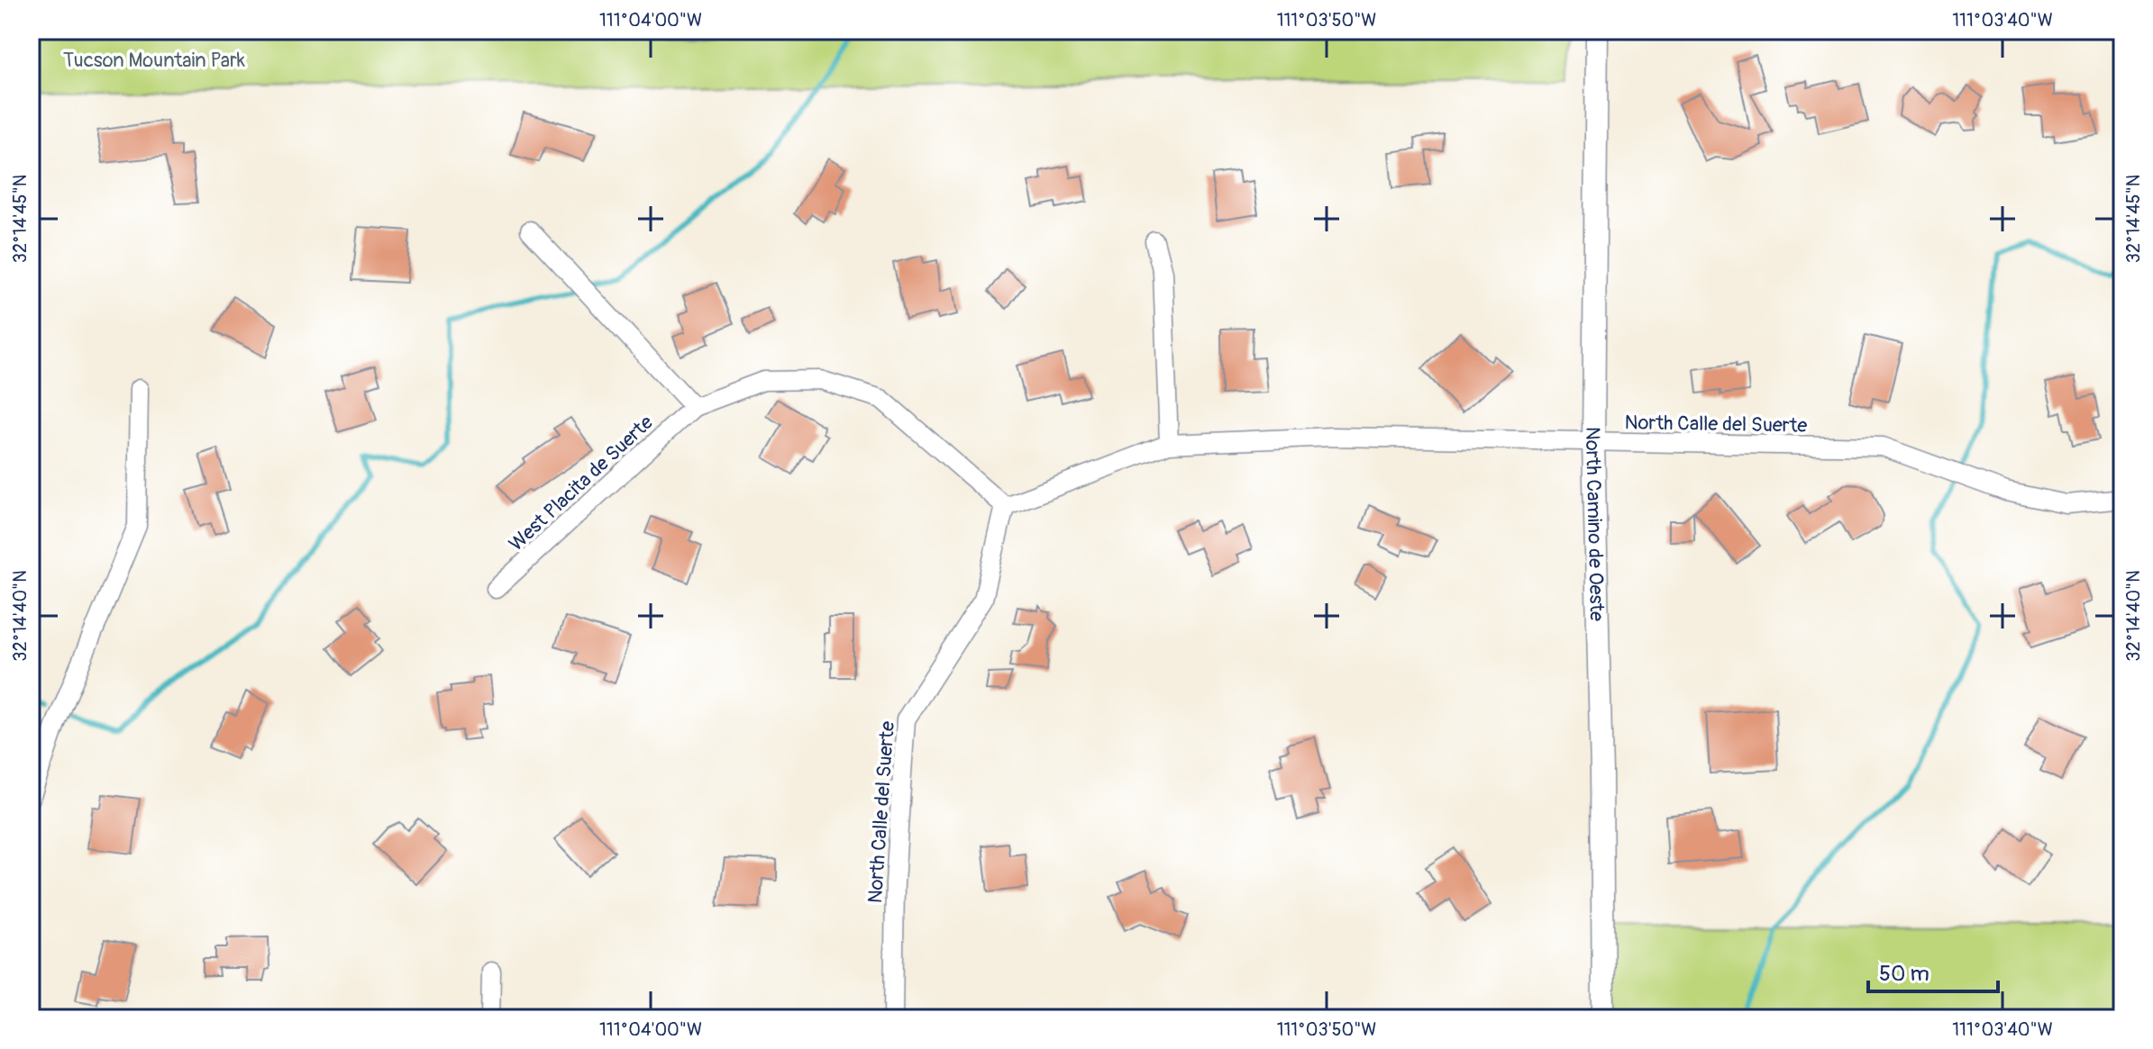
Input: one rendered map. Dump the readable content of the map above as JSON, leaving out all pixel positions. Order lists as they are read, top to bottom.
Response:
{
  "streets": {
    "street": ["North Calle del Suerte", "West Placita de Suerte", "North Camino de Oeste"]
  },
  "crossings": [
    ["North Calle del Suerte", "West Placita de Suerte"],
    ["North Calle del Suerte", "North Camino de Oeste"]
  ],
  "parks": ["Tucson Mountain Park"],
  "scale_bar": "50 m",
  "coordinates": [
    "111°04'00\"W",
    "111°03'50\"W",
    "111°03'40\"W",
    "32°14'45\"N",
    "32°14'40\"N"
  ]
}
